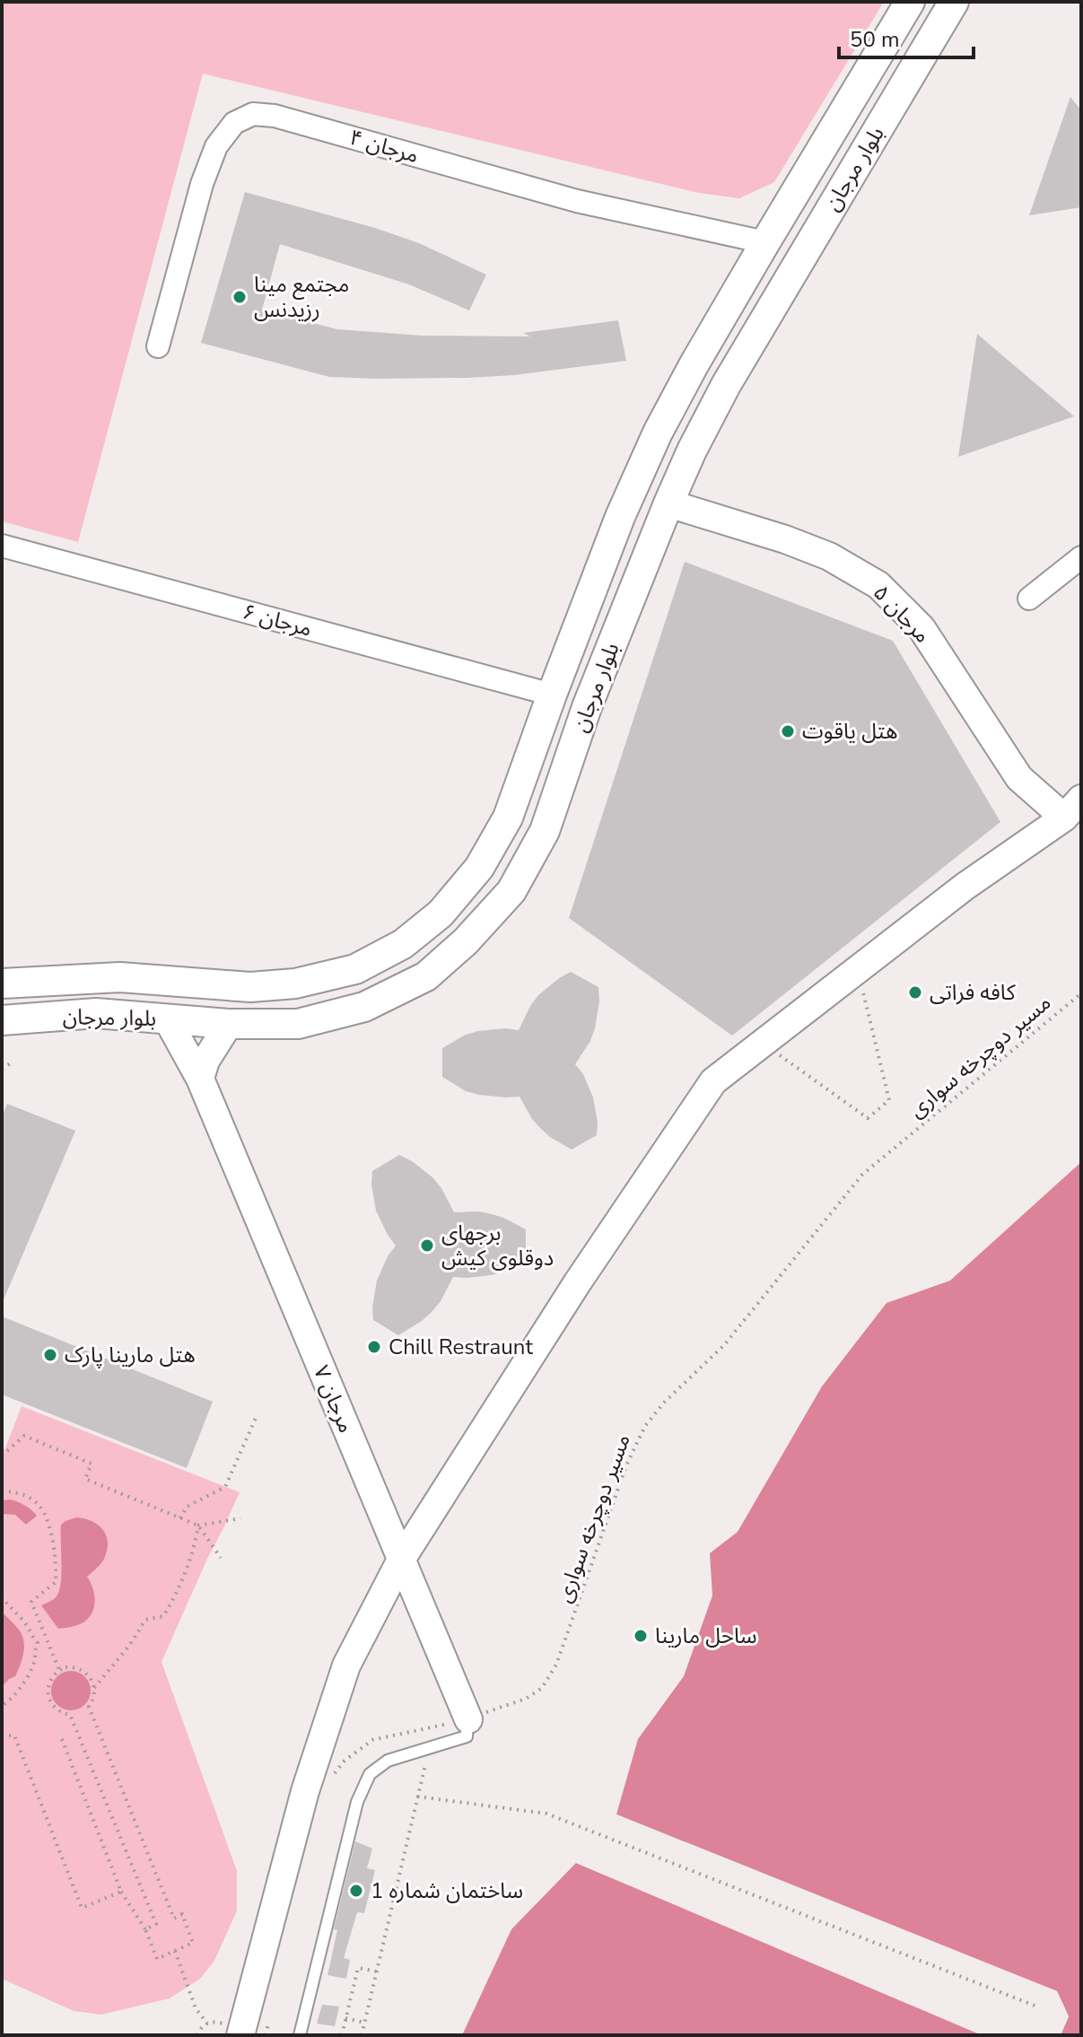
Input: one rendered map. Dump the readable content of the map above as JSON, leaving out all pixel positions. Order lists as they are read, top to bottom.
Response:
{
  "streets": {
    "main road": ["بلوار مرجان"],
    "street": [
      "مرجان ۴",
      "مرجان ۵",
      "مرجان ۶",
      "مرجان ۷"
    ],
    "path": ["مسیر دوچرخه سواری"]
  },
  "crossings": [
    ["مرجان ۴", "بلوار مرجان"],
    ["بلوار مرجان", "مرجان ۵"],
    ["بلوار مرجان", "مرجان ۶"],
    ["بلوار مرجان", "مرجان ۷"],
    ["مسیر دوچرخه سواری", "مرجان ۷"]
  ],
  "places": [
    "مجتمع مینا رزیدنس",
    "هتل یاقوت",
    "کافه فراتی",
    "برجهای دوقلوی کیش",
    "Chill Restraunt",
    "هتل مارینا پارک",
    "ساحل مارینا",
    "ساختمان شماره 1"
  ],
  "scale_bar": "50 m"
}
